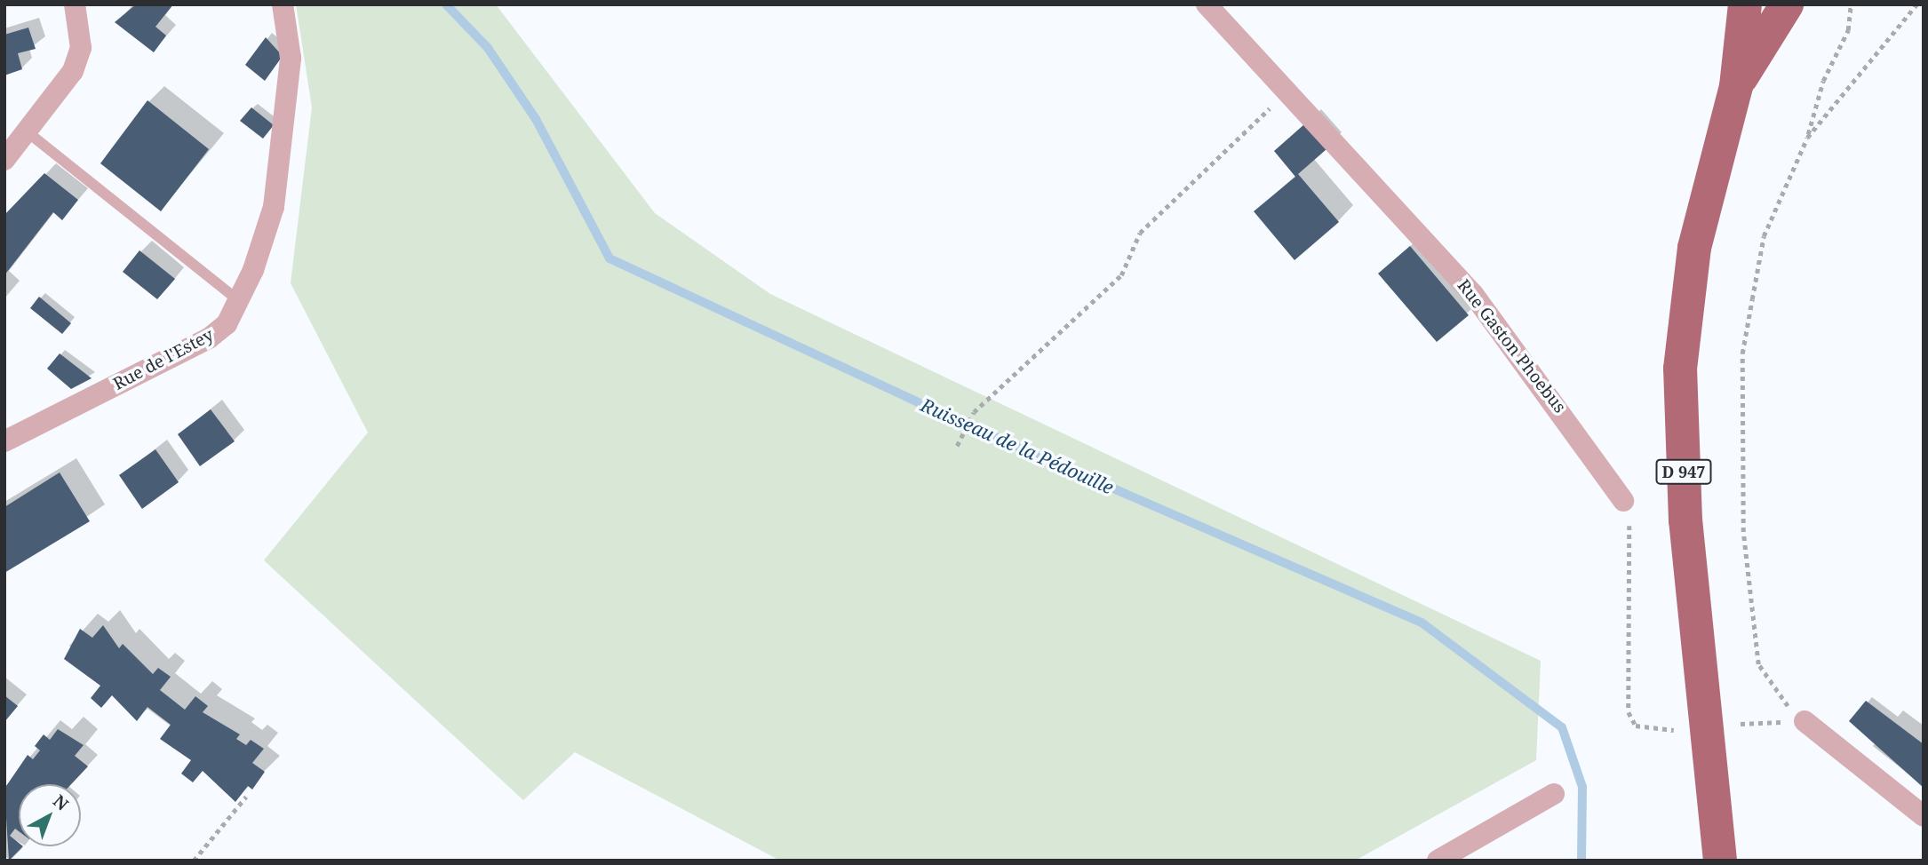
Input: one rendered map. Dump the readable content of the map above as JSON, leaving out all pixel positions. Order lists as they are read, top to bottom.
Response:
{
  "streets": {
    "main road": ["D 947"],
    "street": ["Rue Gaston Phoebus", "Rue de l'Estey"]
  },
  "water": ["Ruisseau de la Pédouille"],
  "north": "top right"
}
